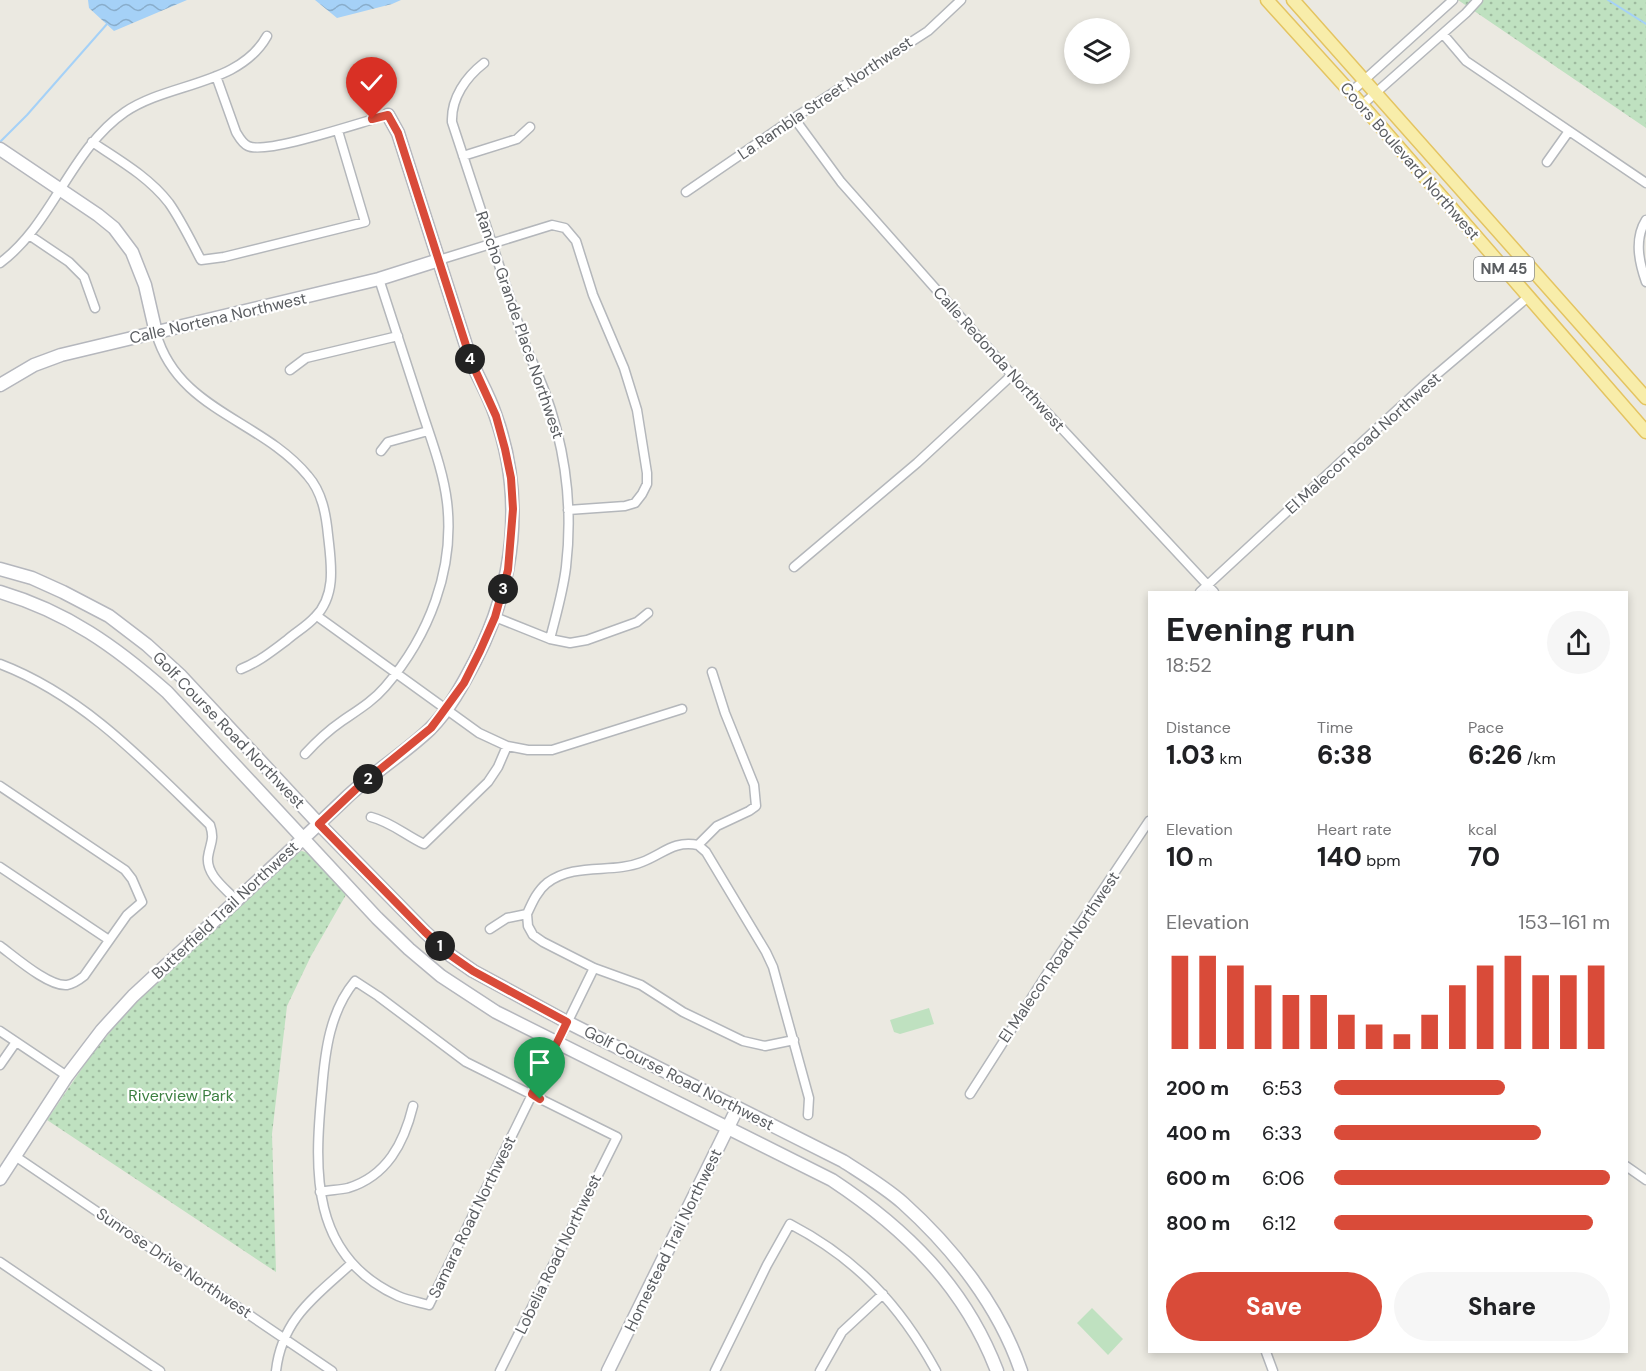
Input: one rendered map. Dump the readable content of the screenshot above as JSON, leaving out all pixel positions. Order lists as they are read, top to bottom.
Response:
{
  "streets": {
    "main road": [
      "Coors Boulevard Northwest",
      "NM 45",
      "Calle Nortena Northwest",
      "Golf Course Road Northwest",
      "Butterfield Trail Northwest",
      "Homestead Trail Northwest"
    ],
    "street": [
      "La Rambla Street Northwest",
      "Rancho Grande Place Northwest",
      "Calle Redonda Northwest",
      "El Malecon Road Northwest",
      "Samara Road Northwest",
      "Lobelia Road Northwest",
      "Sunrose Drive Northwest"
    ]
  },
  "crossings": [
    ["La Rambla Street Northwest", "Calle Redonda Northwest"],
    ["Coors Boulevard Northwest", "El Malecon Road Northwest"],
    ["Calle Nortena Northwest", "Butterfield Trail Northwest"],
    ["Calle Redonda Northwest", "El Malecon Road Northwest"],
    ["Golf Course Road Northwest", "Butterfield Trail Northwest"],
    ["Golf Course Road Northwest", "Samara Road Northwest"],
    ["Golf Course Road Northwest", "Homestead Trail Northwest"],
    ["Butterfield Trail Northwest", "Sunrose Drive Northwest"],
    ["Samara Road Northwest", "Lobelia Road Northwest"]
  ],
  "parks": ["Riverview Park"],
  "page": {
    "pins": [
      "4",
      "3",
      "2",
      "1"
    ],
    "heading": ["Evening run", "18:52"],
    "stats": [
      ["Distance", "1.03 km"],
      ["Time", "6:38"],
      ["Pace", "6:26 /km"],
      ["Elevation", "10 m"],
      ["Heart rate", "140 bpm"],
      ["kcal", "70"]
    ],
    "chart": ["Elevation", "153–161 m"],
    "list": [
      {
        "name": "200 m",
        "note": "6:53"
      },
      {
        "name": "400 m",
        "note": "6:33"
      },
      {
        "name": "600 m",
        "note": "6:06"
      },
      {
        "name": "800 m",
        "note": "6:12"
      }
    ],
    "buttons": ["Save", "Share"]
  }
}
